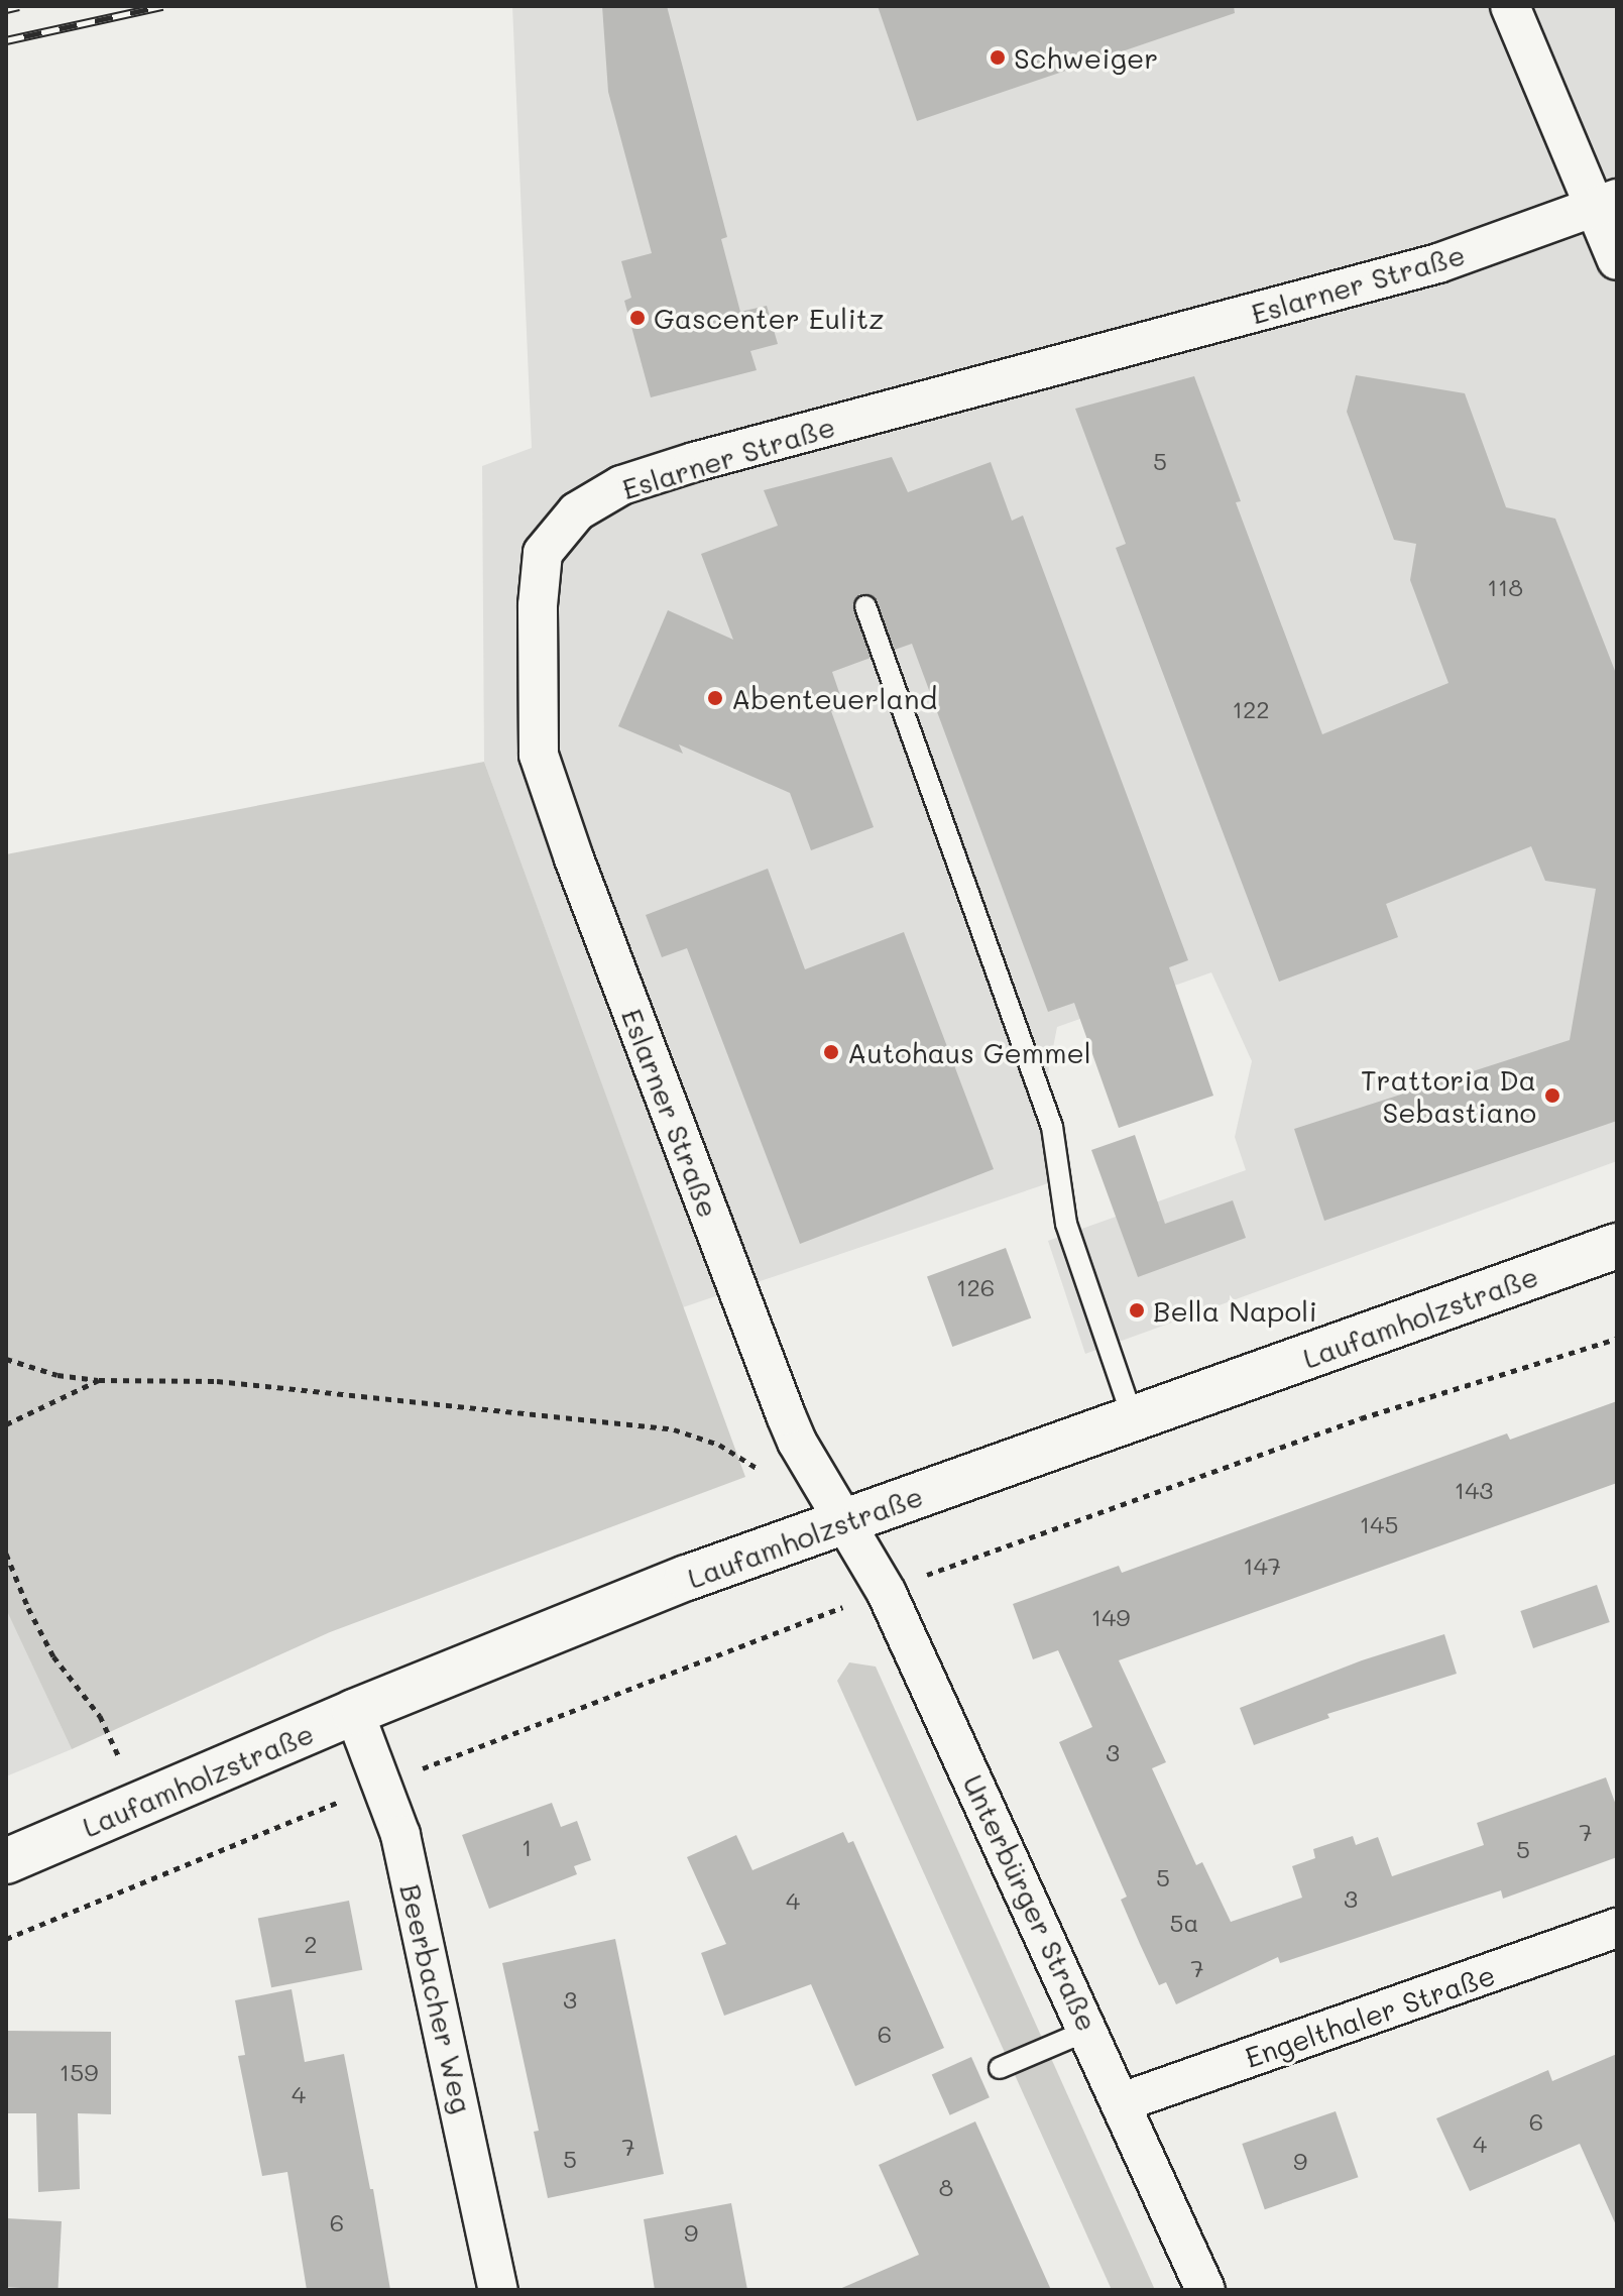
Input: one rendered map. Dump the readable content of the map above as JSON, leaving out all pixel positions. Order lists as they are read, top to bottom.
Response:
{
  "streets": {
    "main road": ["Laufamholzstraße"],
    "street": [
      "Eslarner Straße",
      "Unterbürger Straße",
      "Beerbacher Weg",
      "Engelthaler Straße"
    ]
  },
  "crossings": [
    ["Eslarner Straße", "Laufamholzstraße"],
    ["Eslarner Straße", "Unterbürger Straße"],
    ["Laufamholzstraße", "Unterbürger Straße"],
    ["Laufamholzstraße", "Beerbacher Weg"],
    ["Unterbürger Straße", "Engelthaler Straße"]
  ],
  "places": [
    "Schweiger",
    "Gascenter Eulitz",
    "Abenteuerland",
    "Autohaus Gemmel",
    "Trattoria Da Sebastiano",
    "Bella Napoli"
  ],
  "house_numbers": [
    "5",
    "118",
    "122",
    "126",
    "143",
    "145",
    "147",
    "149",
    "3",
    "7",
    "1",
    "5",
    "5",
    "3",
    "4",
    "5a",
    "2",
    "7",
    "3",
    "6",
    "159",
    "4",
    "6",
    "4",
    "7",
    "5",
    "9",
    "8",
    "6",
    "9"
  ]
}
